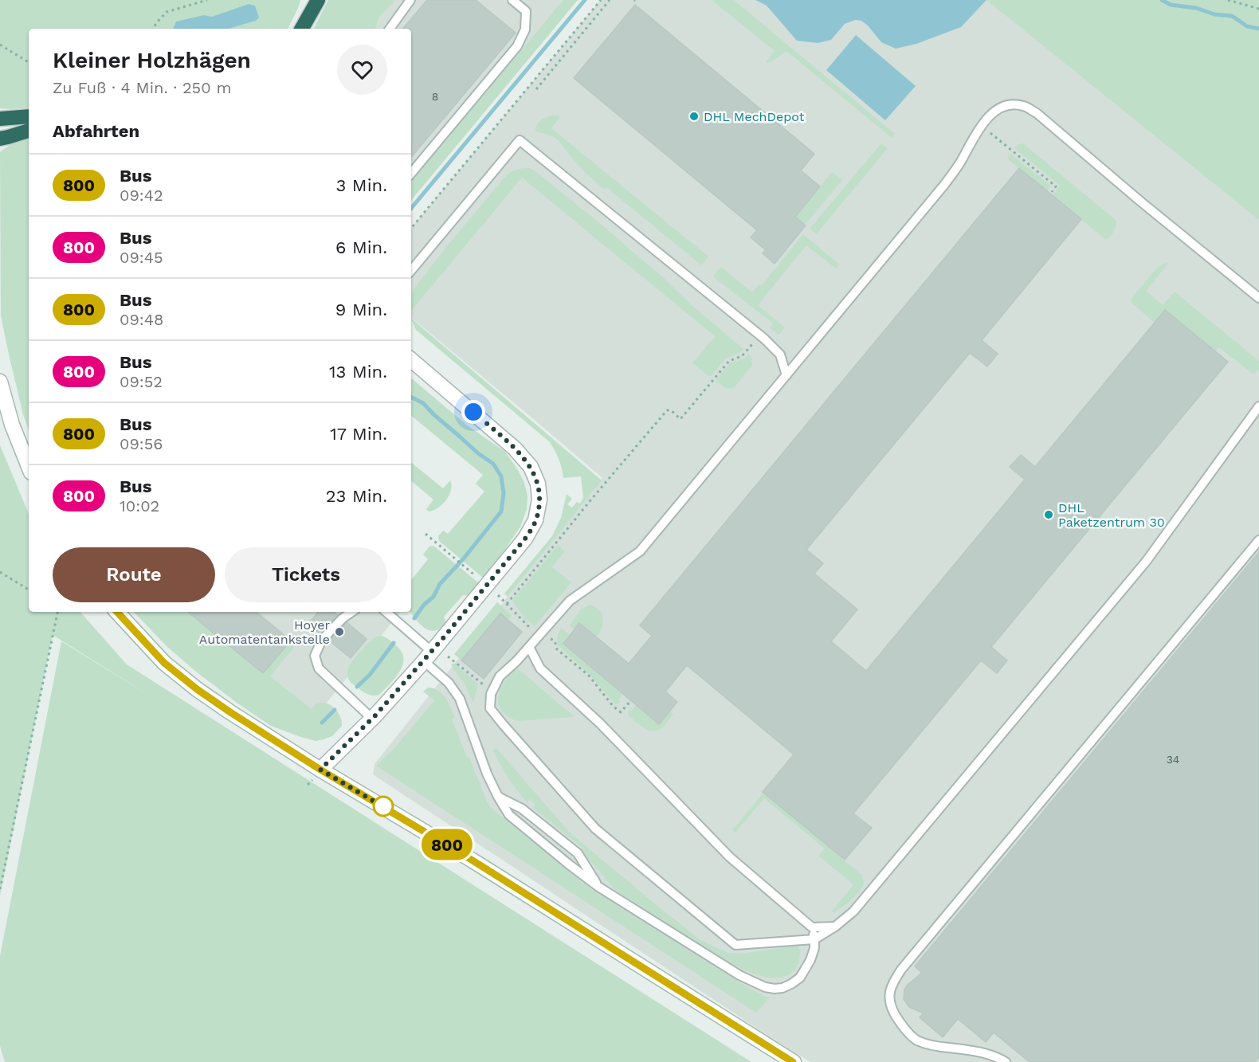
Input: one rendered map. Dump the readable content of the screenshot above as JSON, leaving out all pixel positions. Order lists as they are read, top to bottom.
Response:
{
  "places": ["DHL MechDepot", "DHL Paketzentrum 30", "Hoyer Automatentankstelle"],
  "lines": ["bus line 800"],
  "house_numbers": ["8", "34"],
  "page": {
    "on_map": "800",
    "heading": [
      ["Kleiner Holzhägen", "Zu Fuß · 4 Min. · 250 m"],
      "Abfahrten"
    ],
    "list": [
      {
        "mark": "800",
        "name": "Bus",
        "note": "09:42",
        "value": "3 Min."
      },
      {
        "mark": "800",
        "name": "Bus",
        "note": "09:45",
        "value": "6 Min."
      },
      {
        "mark": "800",
        "name": "Bus",
        "note": "09:48",
        "value": "9 Min."
      },
      {
        "mark": "800",
        "name": "Bus",
        "note": "09:52",
        "value": "13 Min."
      },
      {
        "mark": "800",
        "name": "Bus",
        "note": "09:56",
        "value": "17 Min."
      },
      {
        "mark": "800",
        "name": "Bus",
        "note": "10:02",
        "value": "23 Min."
      }
    ],
    "buttons": ["Route", "Tickets"]
  }
}
